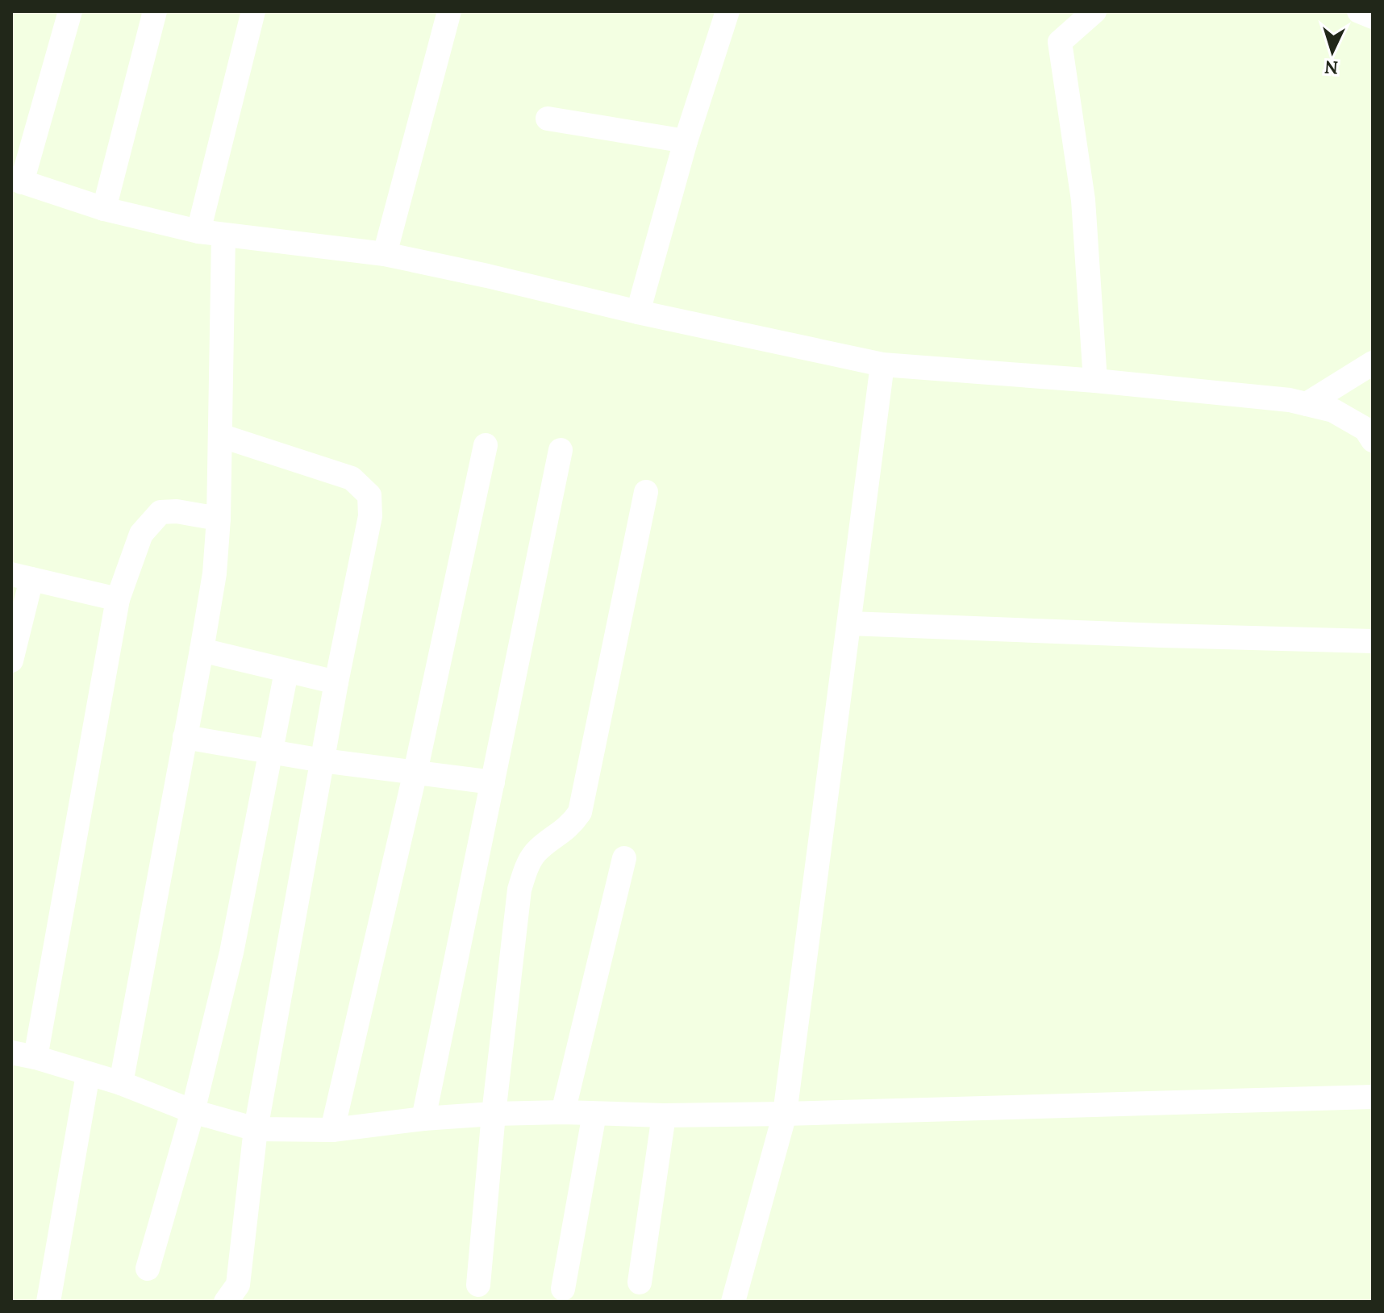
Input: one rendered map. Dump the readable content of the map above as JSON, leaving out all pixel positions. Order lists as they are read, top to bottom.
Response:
{
  "north": "bottom"
}
